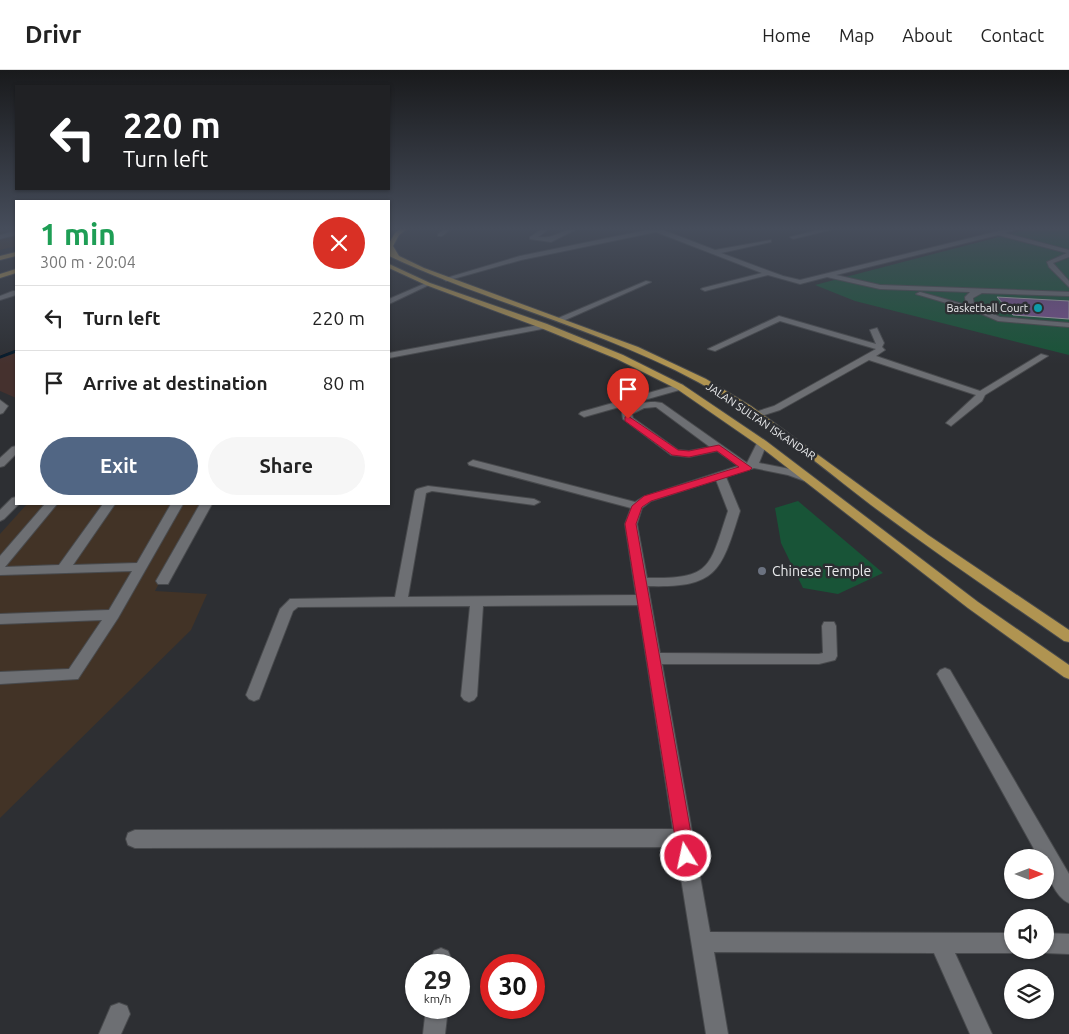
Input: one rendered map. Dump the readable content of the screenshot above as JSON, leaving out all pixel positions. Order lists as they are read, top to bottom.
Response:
{
  "streets": {
    "main road": ["JALAN SULTAN ISKANDAR"]
  },
  "places": ["Basketball Court", "Chinese Temple"],
  "north": "right",
  "page": {
    "header": "Drivr",
    "nav": [
      "Home",
      "Map",
      "About",
      "Contact"
    ],
    "turn": ["220 m", "Turn left"],
    "heading": ["1 min", "300 m · 20:04"],
    "list": [
      {
        "name": "Turn left",
        "value": "220 m"
      },
      {
        "name": "Arrive at destination",
        "value": "80 m"
      }
    ],
    "buttons": ["Exit", "Share"],
    "speed": "29 km/h",
    "limit": "30"
  }
}
